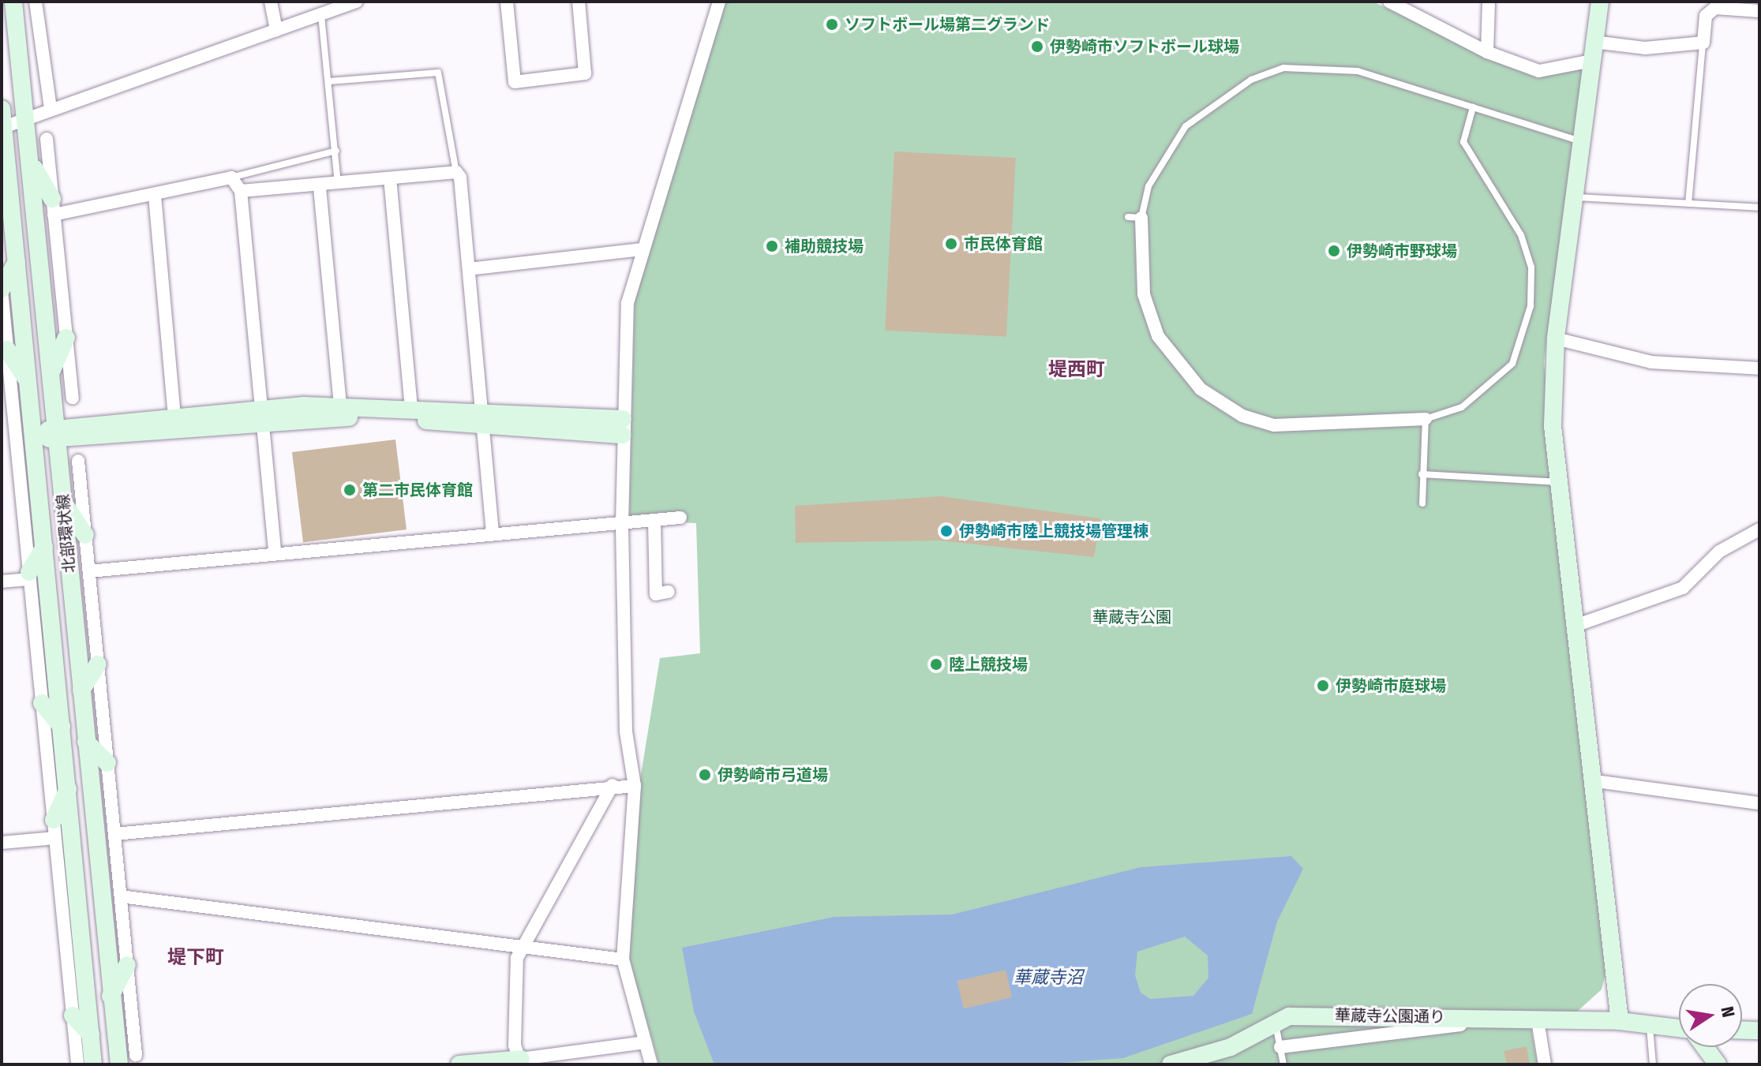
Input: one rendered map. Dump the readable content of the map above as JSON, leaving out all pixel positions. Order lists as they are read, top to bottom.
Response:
{
  "streets": {
    "street": ["北部環状線", "華蔵寺公園通り"]
  },
  "districts": ["堤西町", "堤下町"],
  "water": ["華蔵寺沼"],
  "parks": ["華蔵寺公園"],
  "places": [
    "ソフトボール場第二グランド",
    "伊勢崎市ソフトボール球場",
    "市民体育館",
    "補助競技場",
    "伊勢崎市野球場",
    "第二市民体育館",
    "伊勢崎市陸上競技場管理棟",
    "陸上競技場",
    "伊勢崎市庭球場",
    "伊勢崎市弓道場"
  ],
  "north": "right"
}
